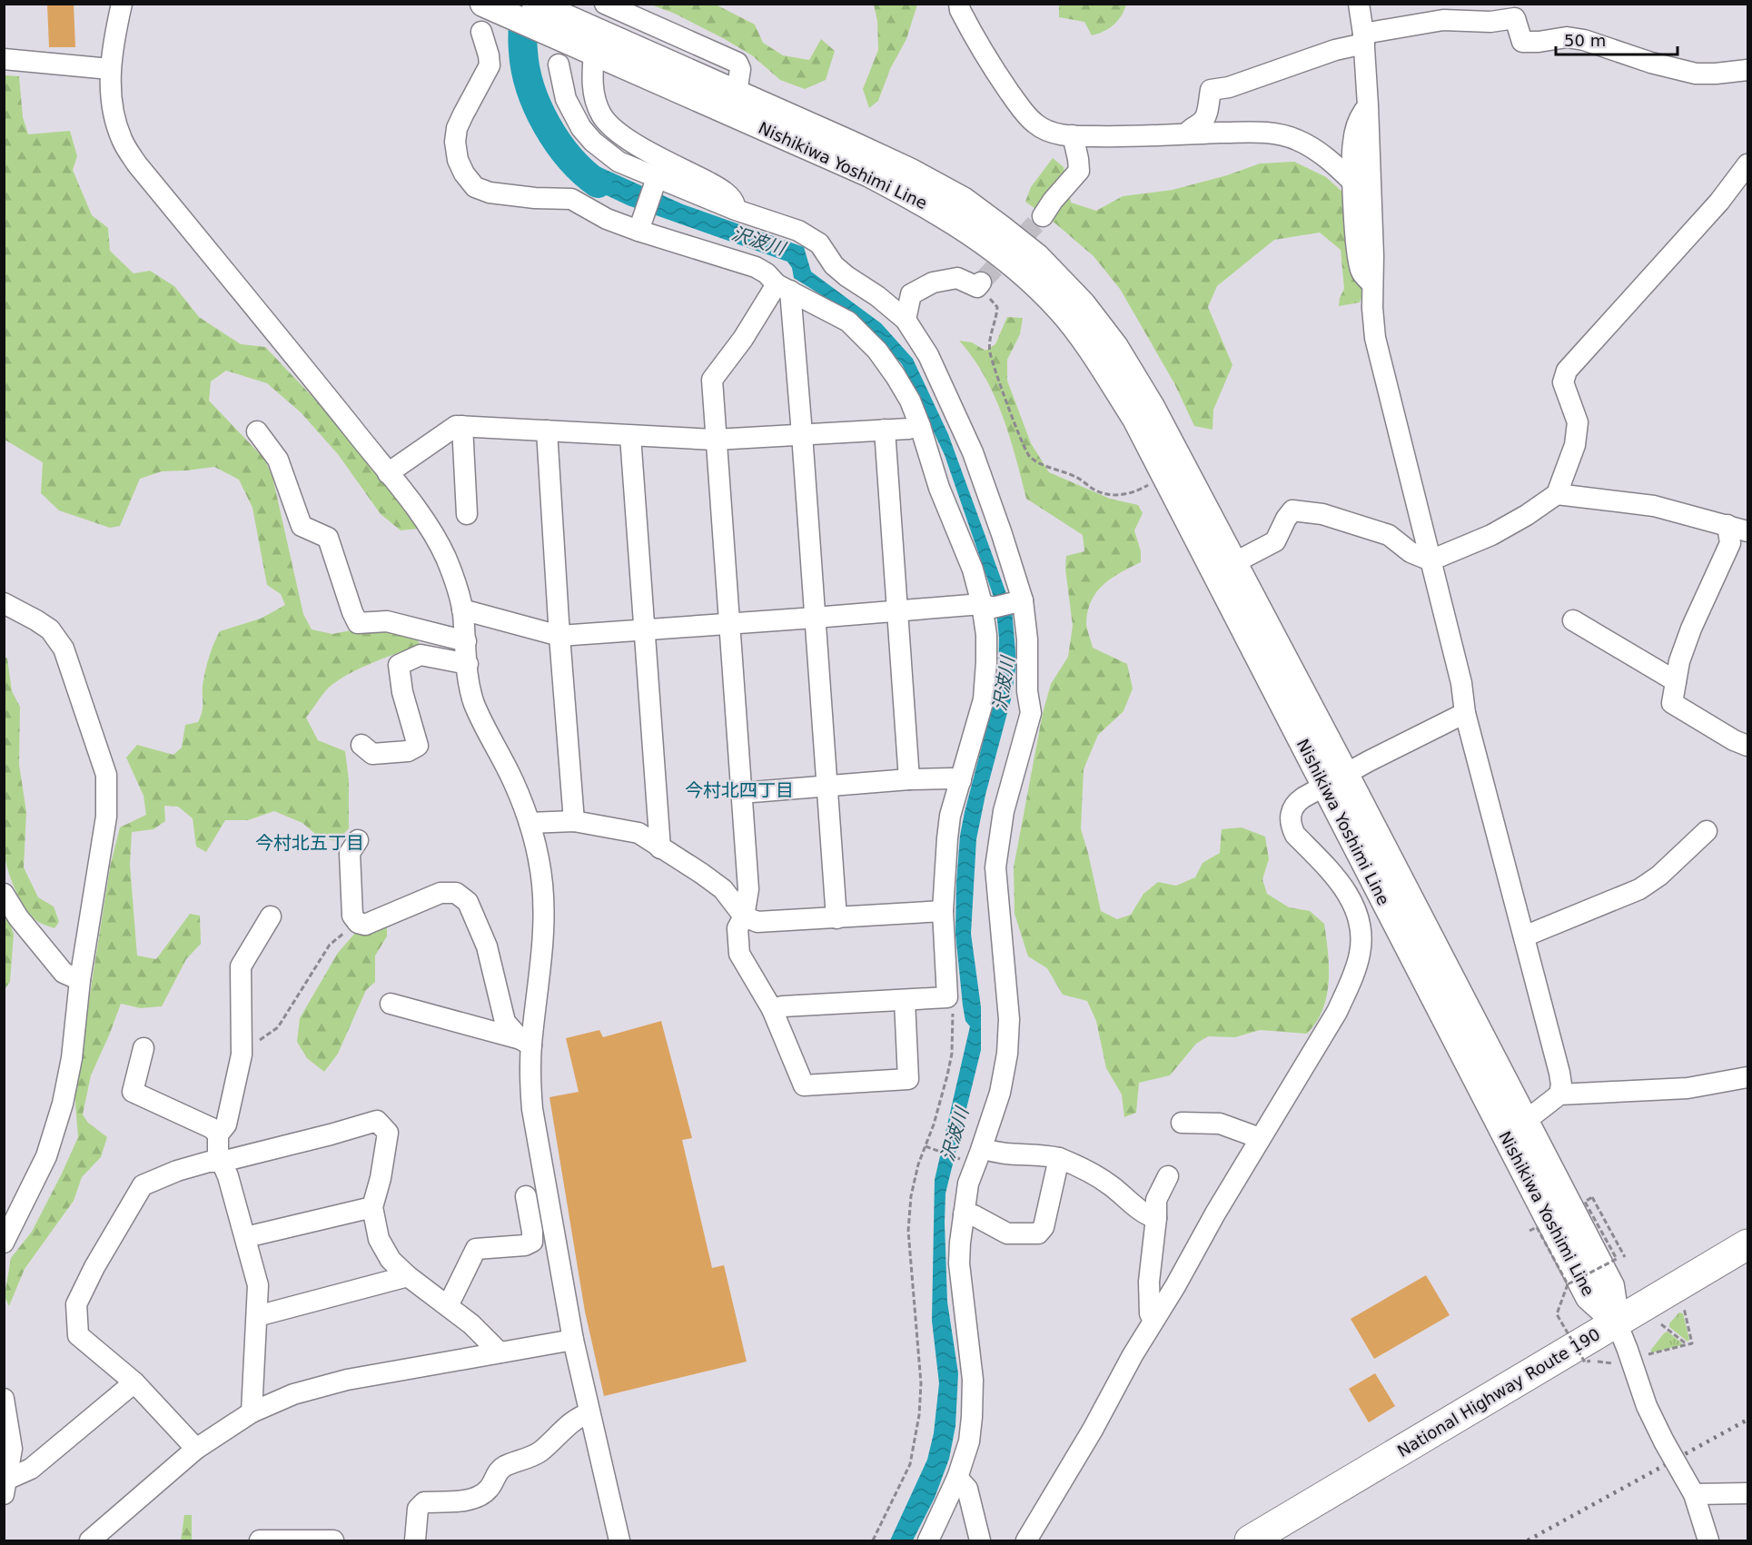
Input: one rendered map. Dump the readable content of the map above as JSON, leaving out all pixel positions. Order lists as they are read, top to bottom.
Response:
{
  "streets": {
    "highway": ["National Highway Route 190"],
    "main road": ["Nishikiwa Yoshimi Line"]
  },
  "crossings": [
    ["Nishikiwa Yoshimi Line", "National Highway Route 190"]
  ],
  "districts": ["今村北四丁目", "今村北五丁目"],
  "water": ["沢波川"],
  "scale_bar": "50 m"
}
